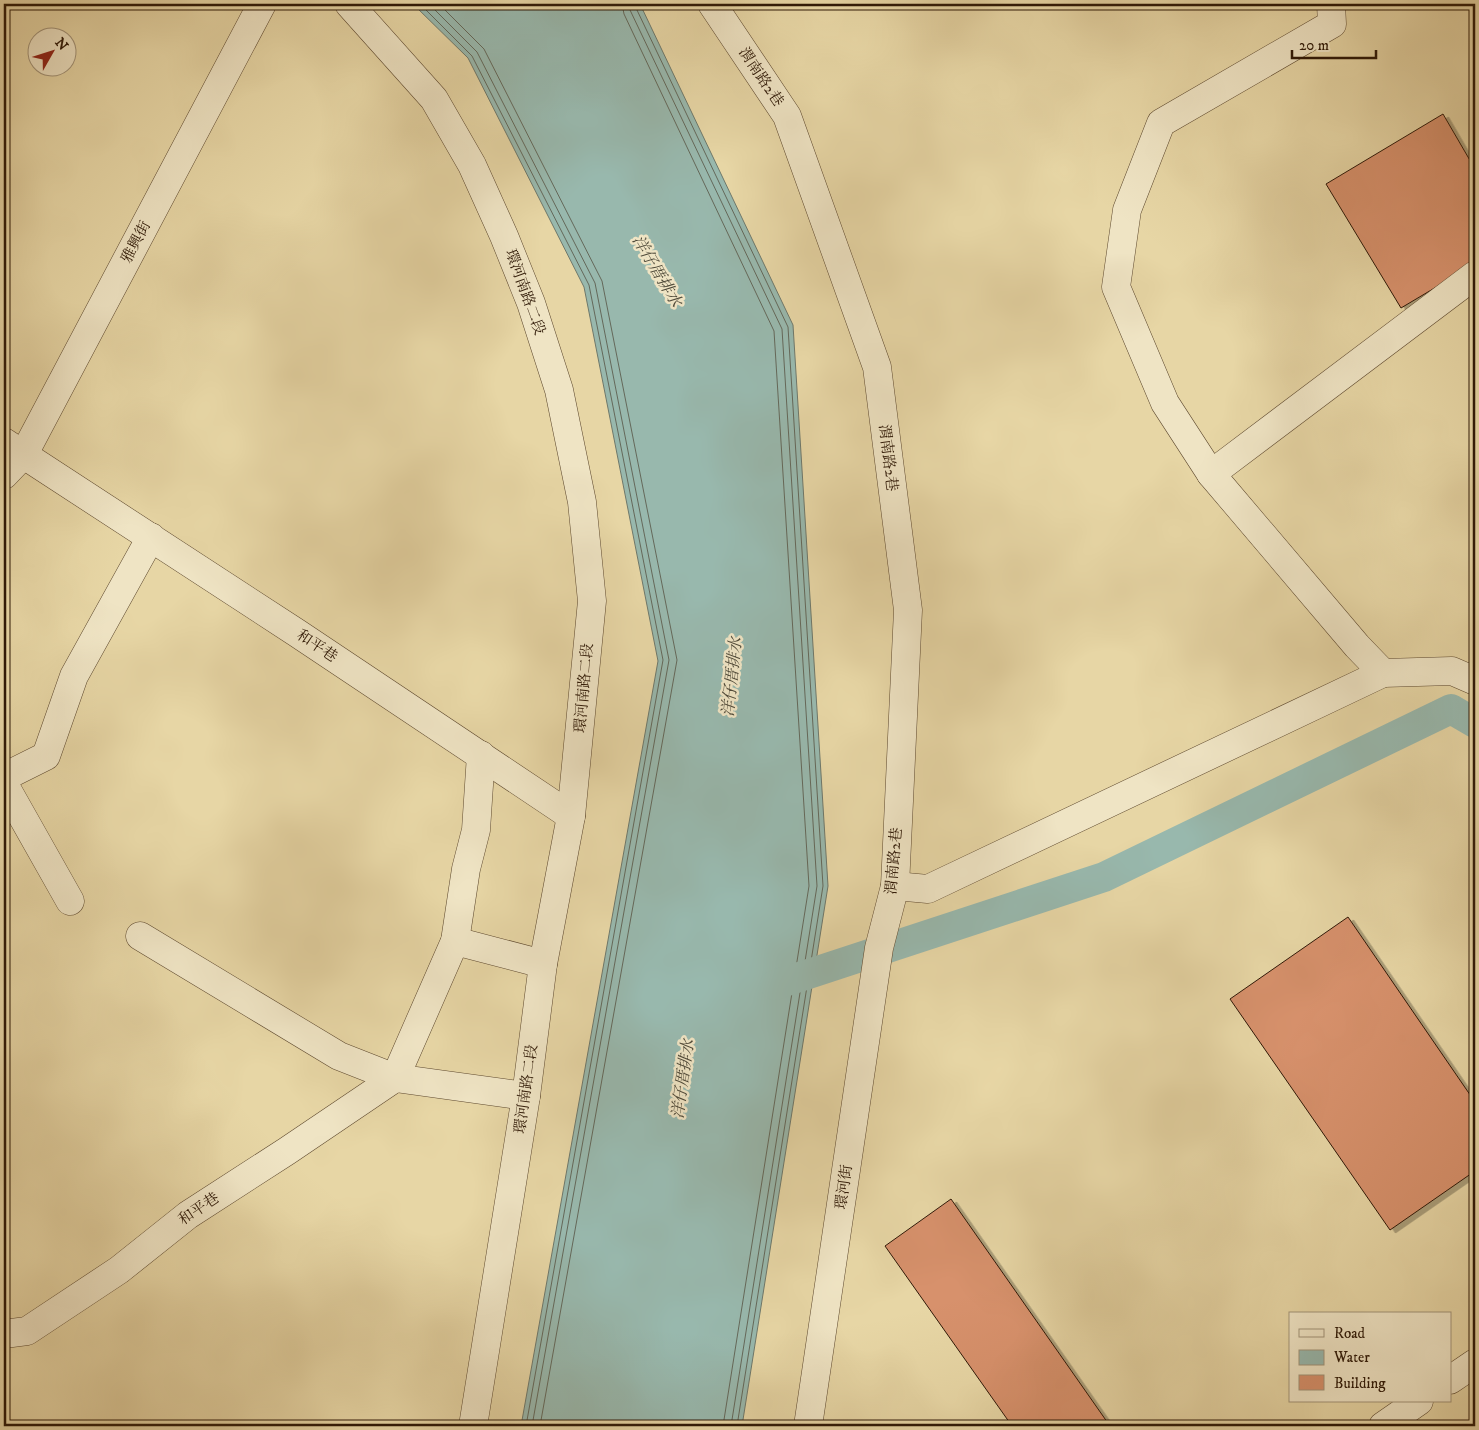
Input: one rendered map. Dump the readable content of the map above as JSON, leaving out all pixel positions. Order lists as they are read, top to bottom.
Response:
{
  "streets": {
    "street": [
      "渭南路2巷",
      "雅興街",
      "環河南路二段",
      "和平巷",
      "環河街"
    ]
  },
  "crossings": [
    ["渭南路2巷", "環河街"],
    ["雅興街", "和平巷"],
    ["環河南路二段", "和平巷"]
  ],
  "water": ["洋仔厝排水"],
  "legend": ["Road", "Water", "Building"],
  "scale_bar": "20 m",
  "north": "top right"
}
